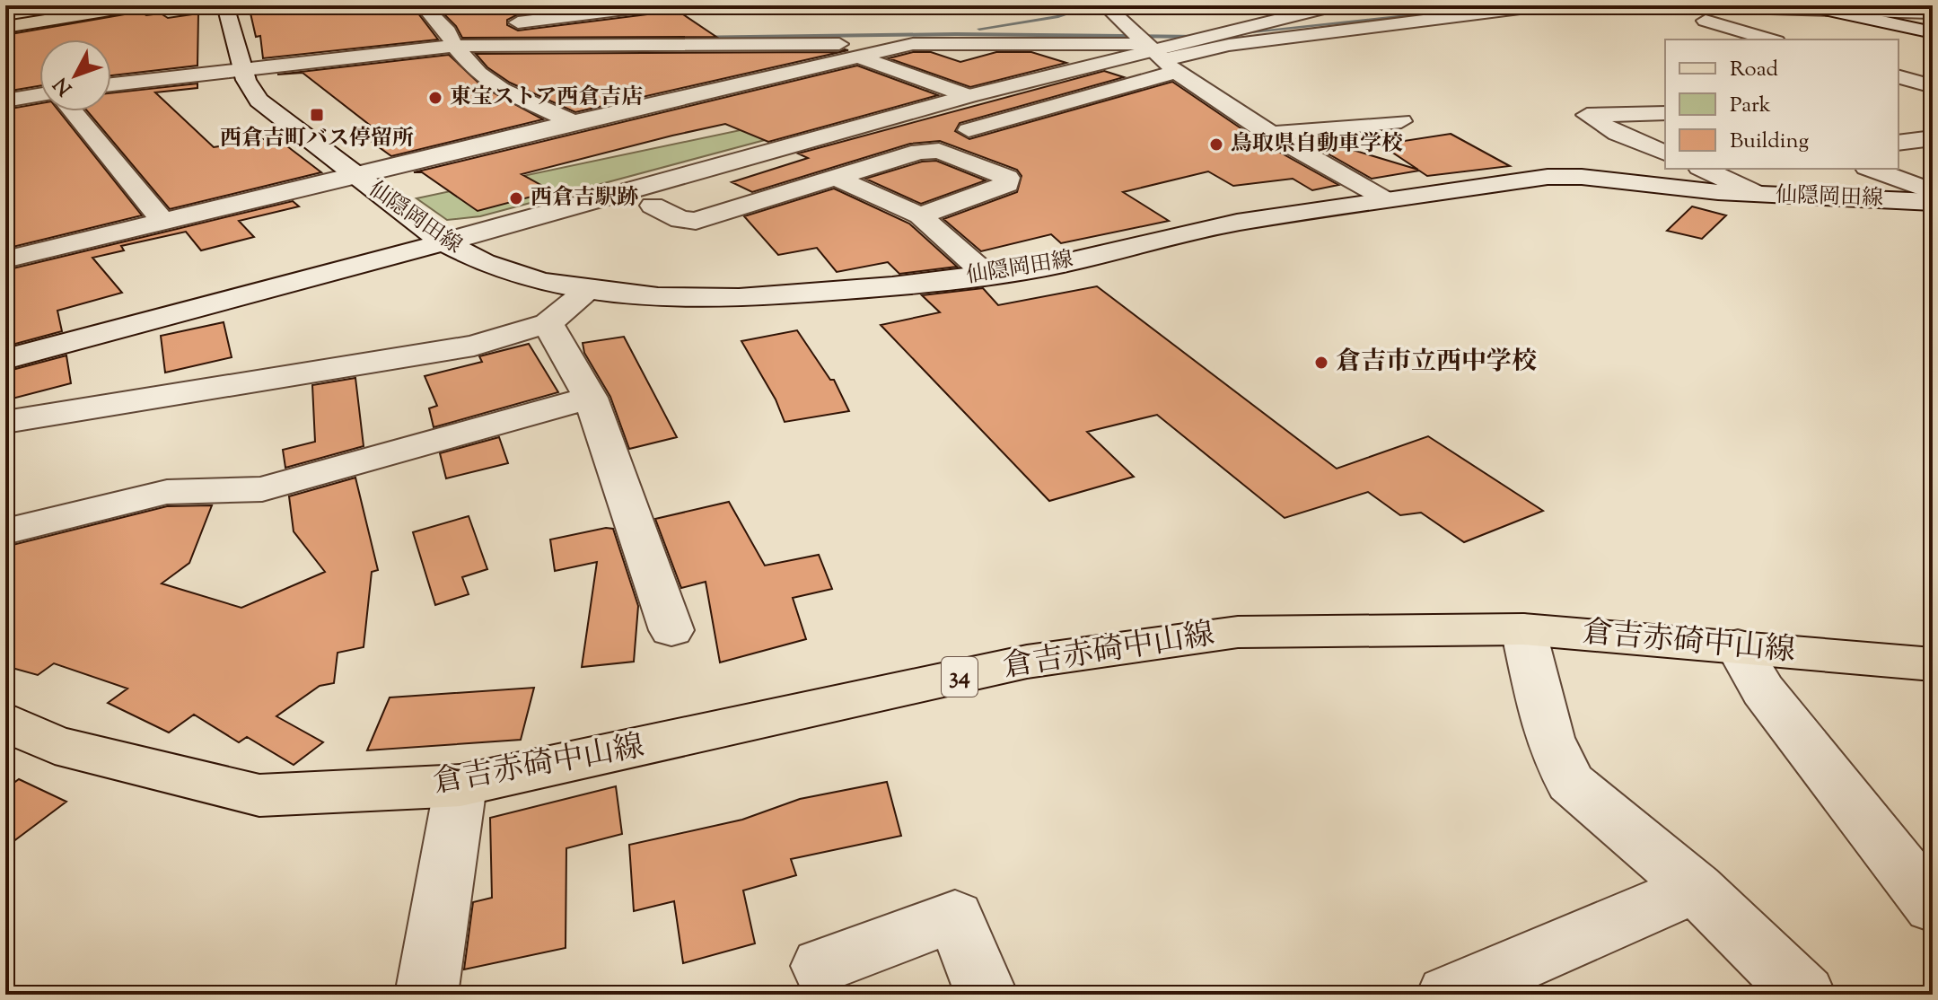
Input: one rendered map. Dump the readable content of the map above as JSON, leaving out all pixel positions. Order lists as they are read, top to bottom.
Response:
{
  "streets": {
    "main road": ["倉吉赤碕中山線", "34"],
    "street": ["仙隠岡田線"]
  },
  "places": {
    "other": [
      "東宝ストア西倉吉店",
      "鳥取県自動車学校",
      "西倉吉駅跡",
      "倉吉市立西中学校"
    ],
    "transit": ["西倉吉町バス停留所"]
  },
  "legend": ["Road", "Park", "Building"],
  "north": "bottom left"
}
